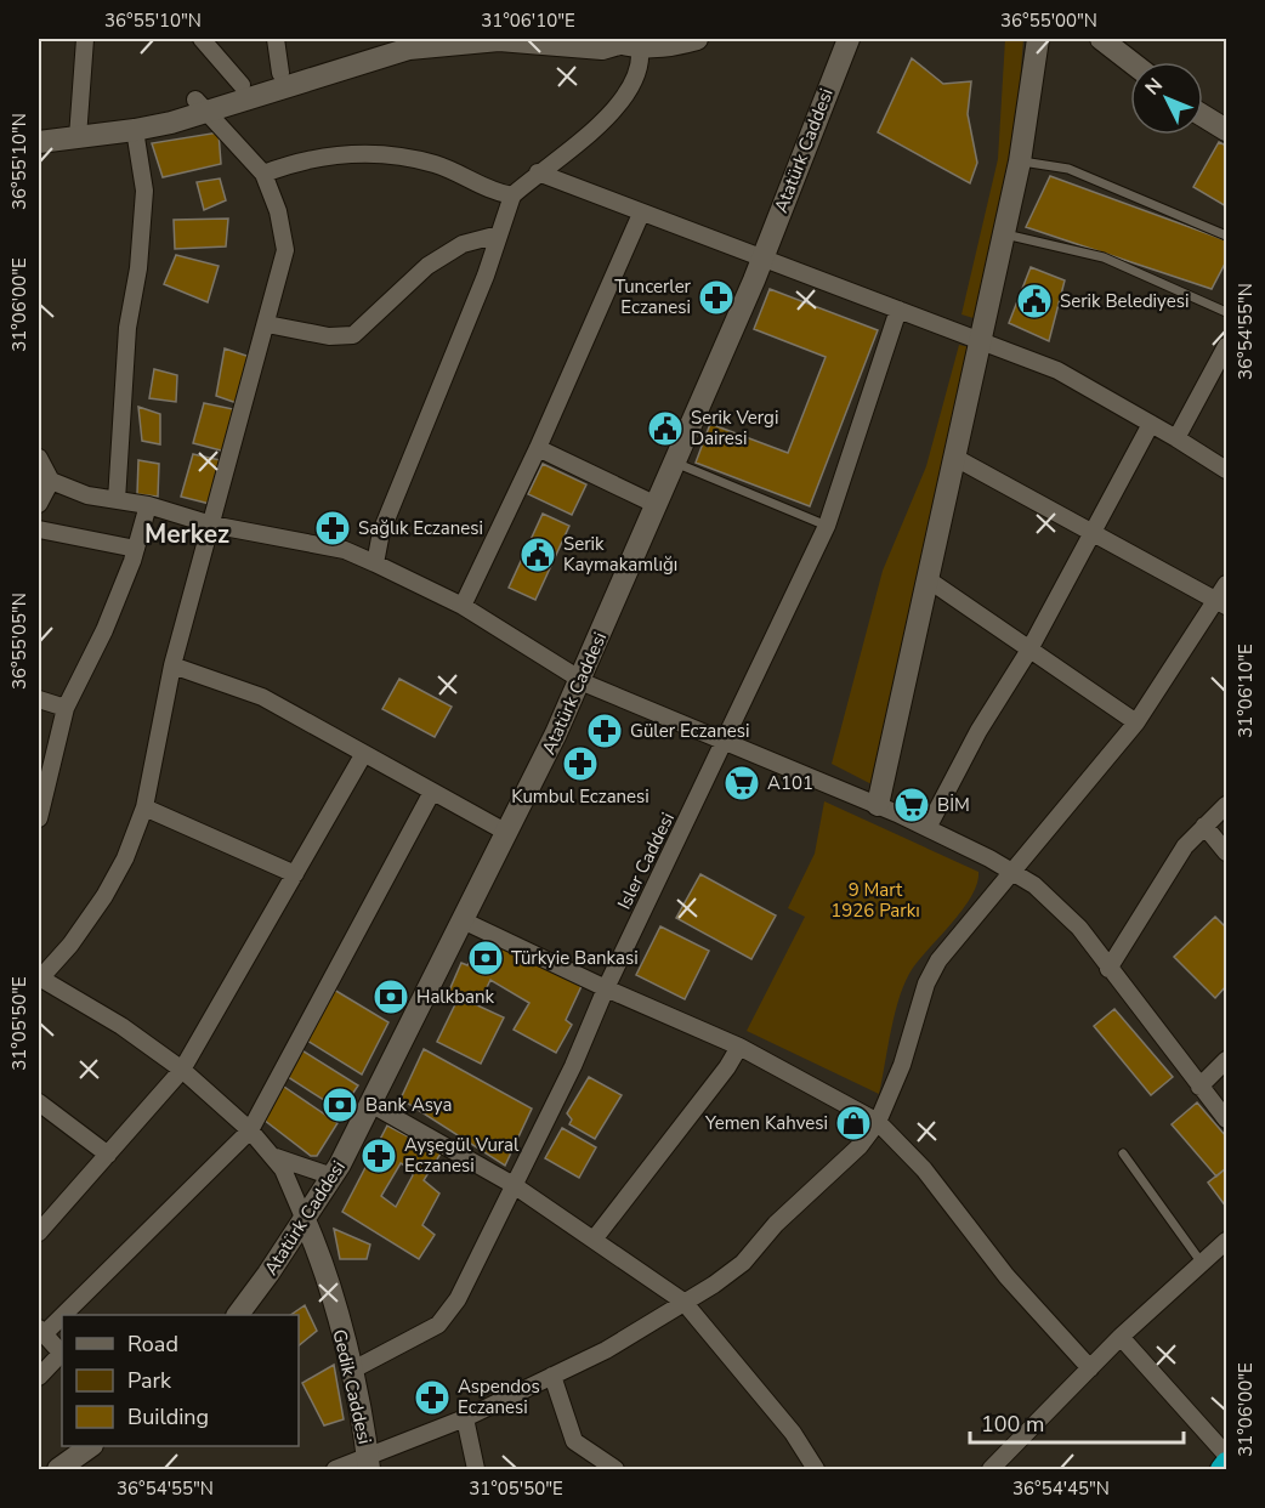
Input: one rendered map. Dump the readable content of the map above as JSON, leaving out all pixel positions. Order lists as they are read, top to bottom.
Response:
{
  "streets": {
    "street": ["Atatürk Caddesi", "Isler Caddesi", "Gedik Caddesi"]
  },
  "crossings": [
    ["Atatürk Caddesi", "Gedik Caddesi"],
    ["Isler Caddesi", "Gedik Caddesi"]
  ],
  "districts": ["Merkez"],
  "parks": ["9 Mart 1926 Parkı"],
  "places": {
    "pharmacy": [
      "Tuncerler Eczanesi",
      "Sağlık Eczanesi",
      "Güler Eczanesi",
      "Kumbul Eczanesi",
      "Ayşegül Vural Eczanesi",
      "Aspendos Eczanesi"
    ],
    "public building": ["Serik Belediyesi", "Serik Vergi Dairesi", "Serik Kaymakamlığı"],
    "supermarket": ["A101", "BİM"],
    "bank": ["Türkyie Bankasi", "Halkbank", "Bank Asya"],
    "shop": ["Yemen Kahvesi"]
  },
  "legend": ["Road", "Park", "Building"],
  "scale_bar": "100 m",
  "north": "top left",
  "coordinates": [
    "36°55'10\"N",
    "31°06'10\"E",
    "36°55'00\"N",
    "31°06'00\"E",
    "36°54'55\"N",
    "36°55'05\"N",
    "31°05'50\"E",
    "36°54'45\"N"
  ]
}
